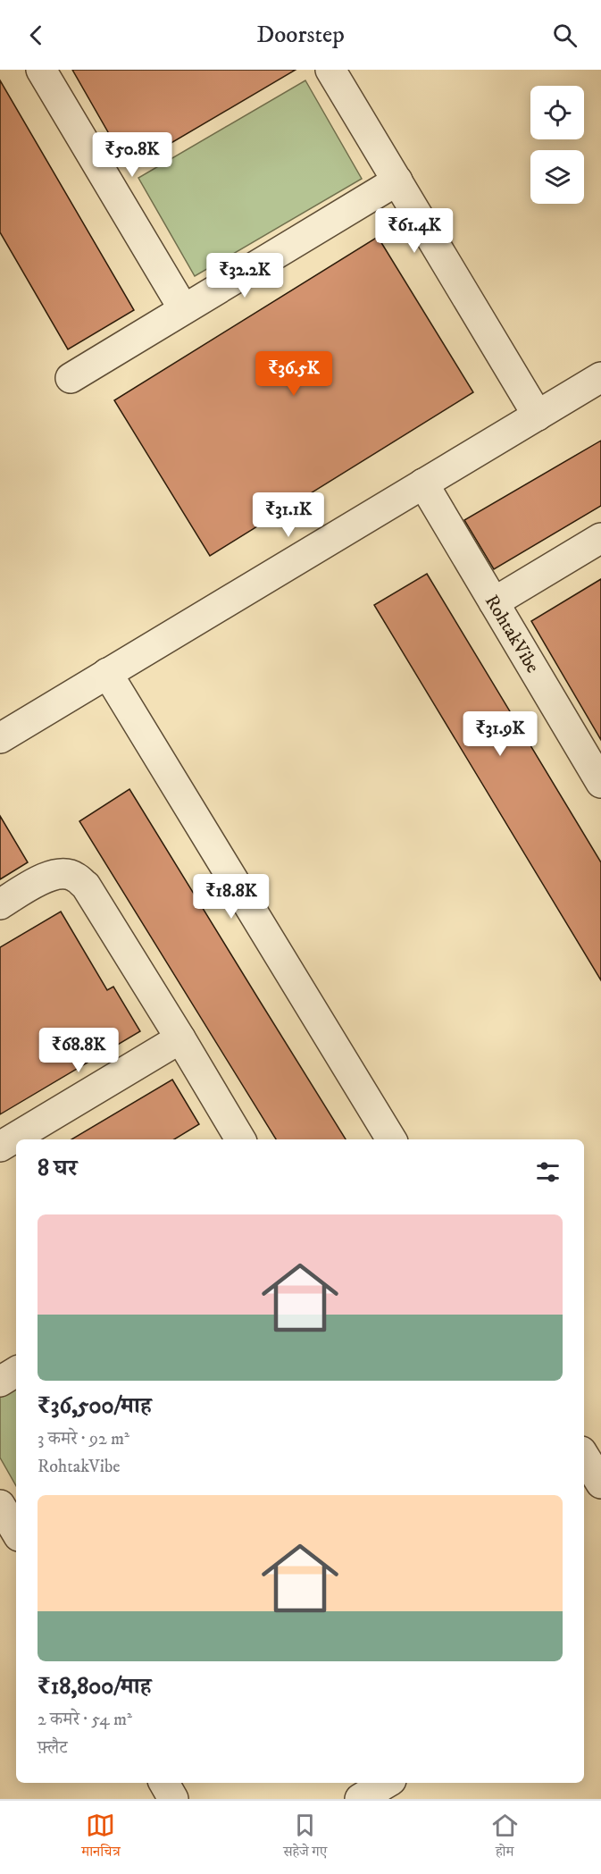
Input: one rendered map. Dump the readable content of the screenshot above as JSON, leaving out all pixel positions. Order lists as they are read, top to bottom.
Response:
{
  "streets": {
    "street": ["RohtakVibe"]
  },
  "page": {
    "header": "Doorstep",
    "price": [
      "₹50.8K",
      "₹61.4K",
      "₹32.2K",
      "₹36.5K",
      "₹31.1K",
      "₹31.9K",
      "₹18.8K",
      "₹68.8K"
    ],
    "heading": "8 घर",
    "list": [
      {
        "name": "₹36,500/माह",
        "note": "3 कमरे · 92 m² · RohtakVibe"
      },
      {
        "name": "₹18,800/माह",
        "note": "2 कमरे · 54 m² · फ़्लैट"
      }
    ],
    "tabs": ["मानचित्र", "सहेजे गए", "होम"]
  }
}
